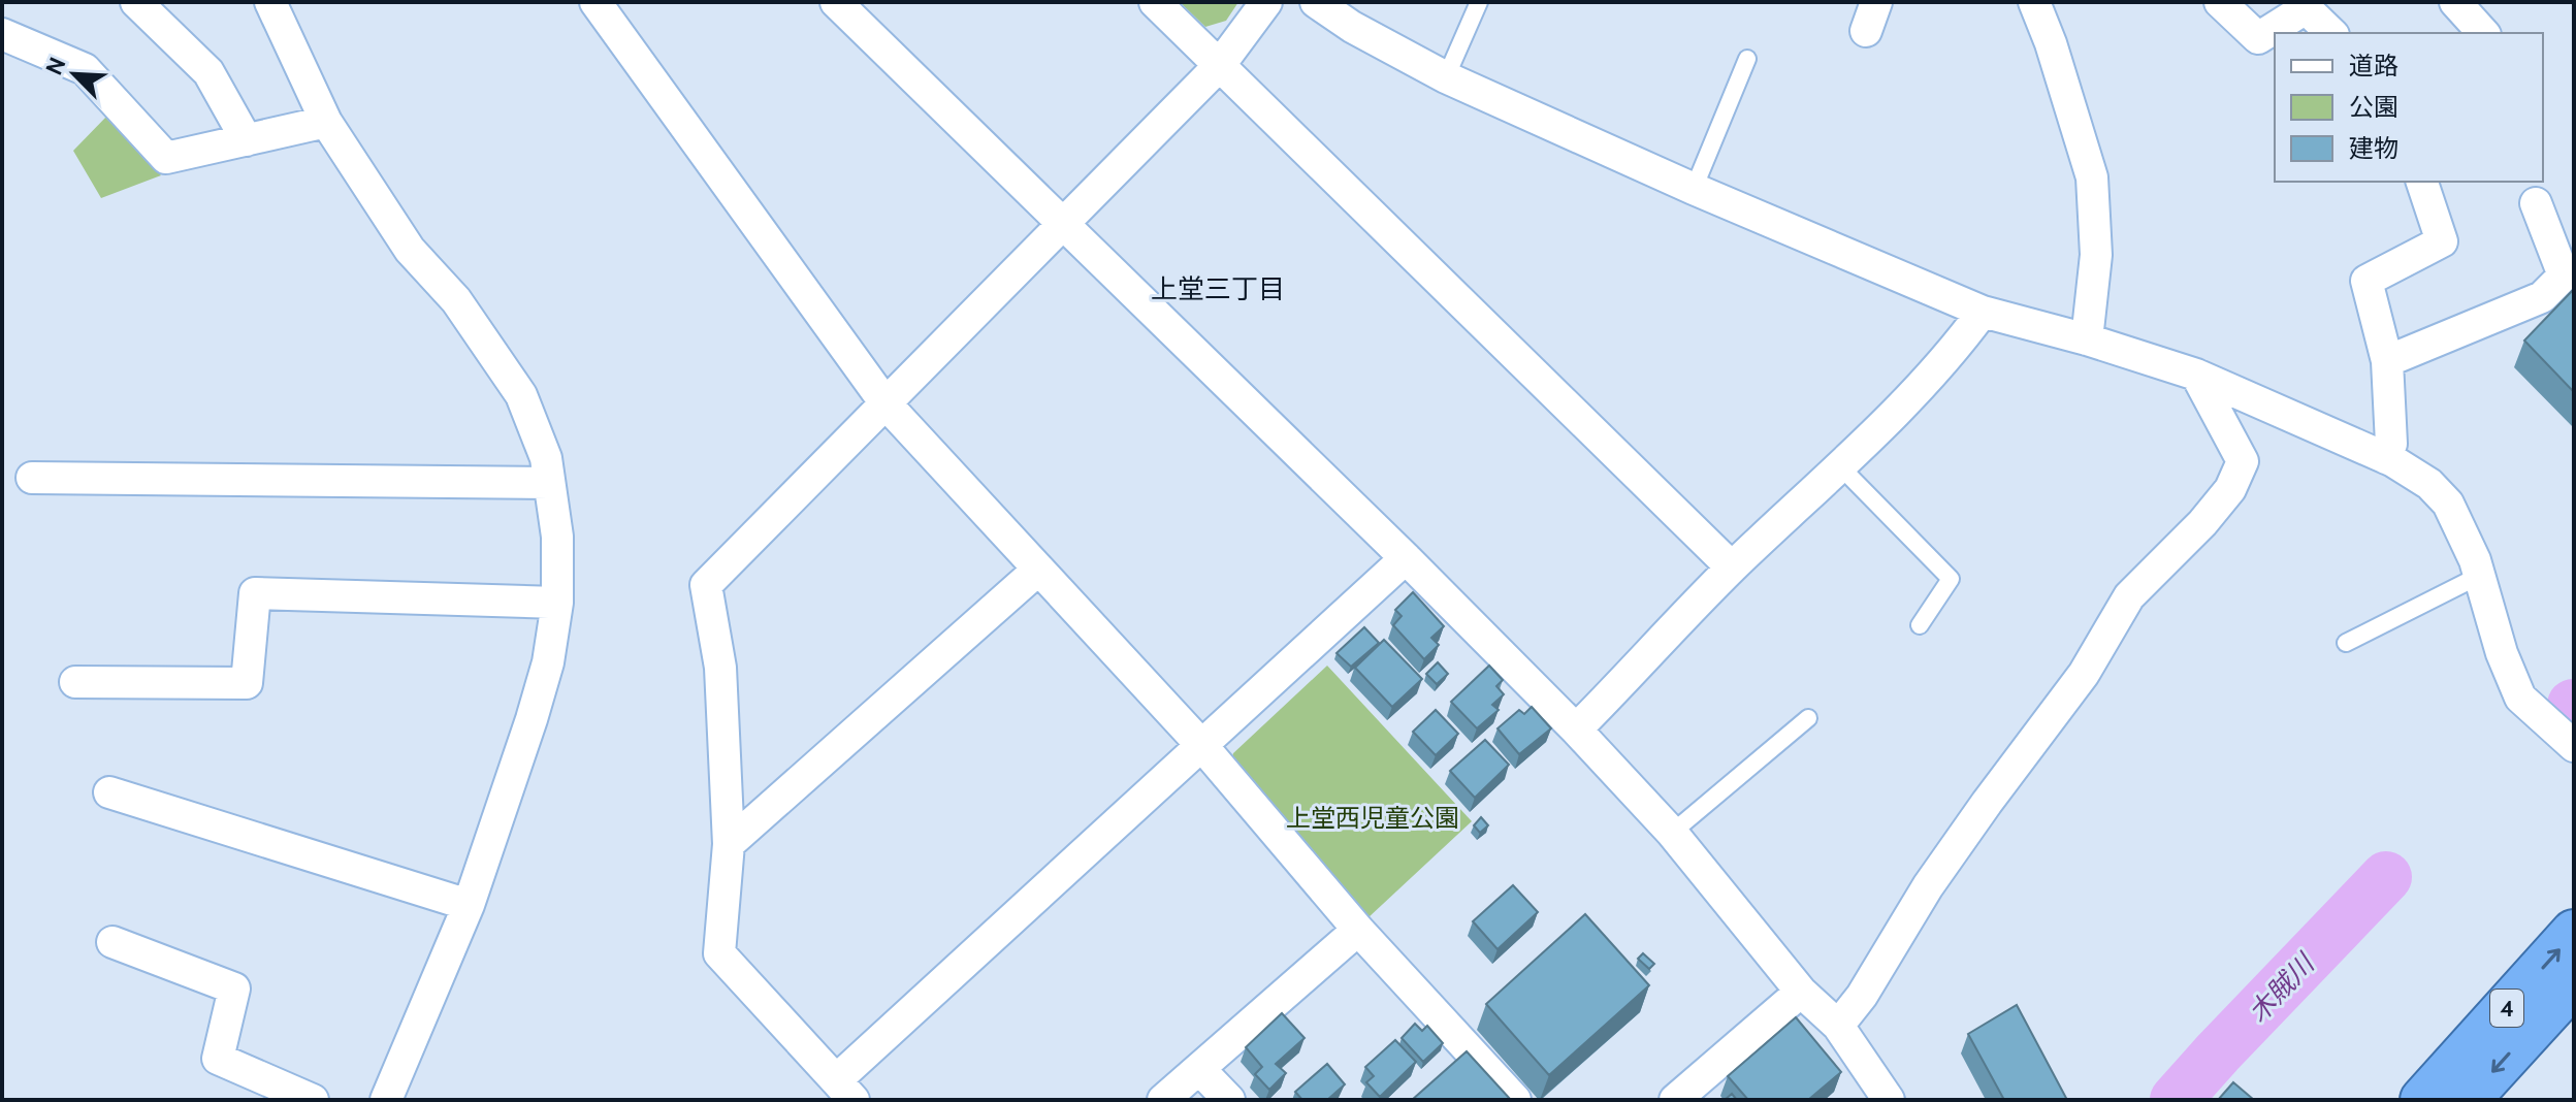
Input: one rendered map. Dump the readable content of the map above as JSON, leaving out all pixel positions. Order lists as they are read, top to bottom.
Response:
{
  "streets": {
    "highway": ["4"]
  },
  "districts": ["上堂三丁目"],
  "water": ["木賊川"],
  "parks": ["上堂西児童公園"],
  "legend": ["道路", "公園", "建物"],
  "north": "top left"
}
